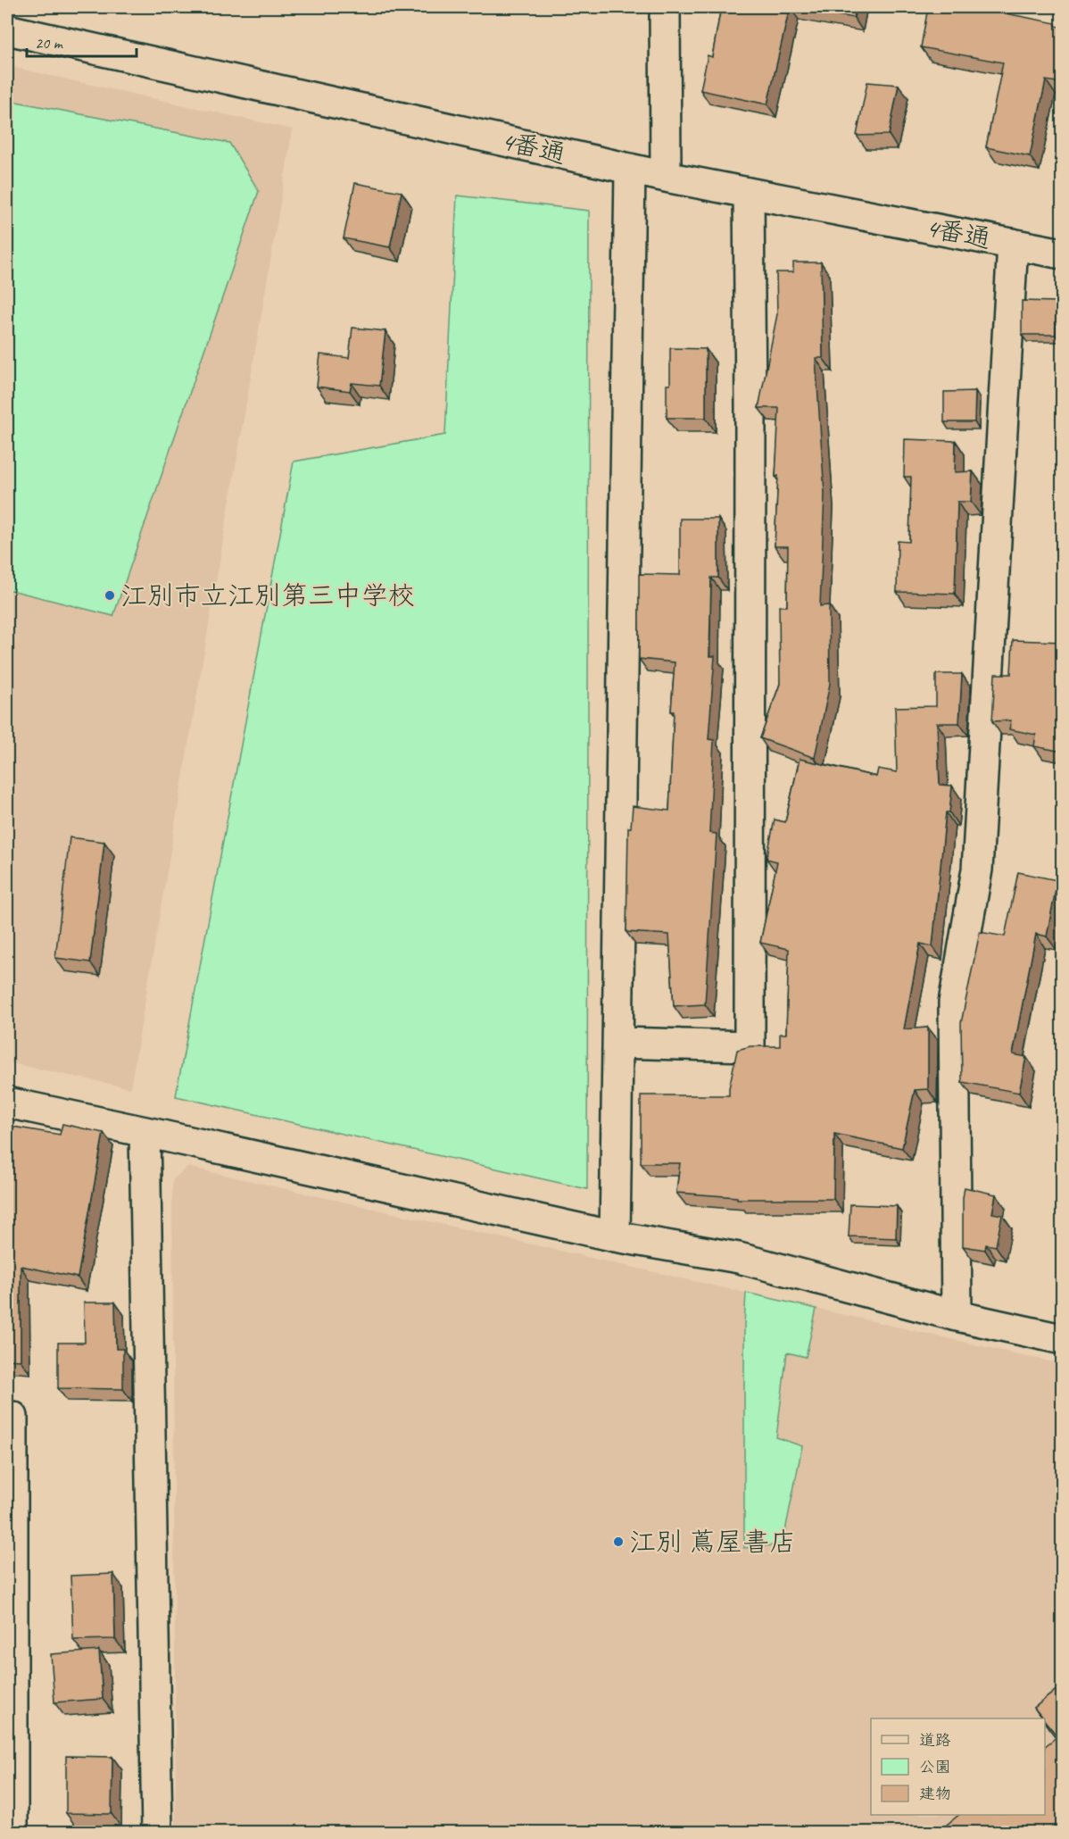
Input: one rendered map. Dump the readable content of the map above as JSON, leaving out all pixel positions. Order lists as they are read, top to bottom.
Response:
{
  "streets": {
    "street": ["4番通"]
  },
  "places": ["江別市立江別第三中学校", "江別 蔦屋書店"],
  "legend": ["道路", "公園", "建物"],
  "scale_bar": "20 m"
}
